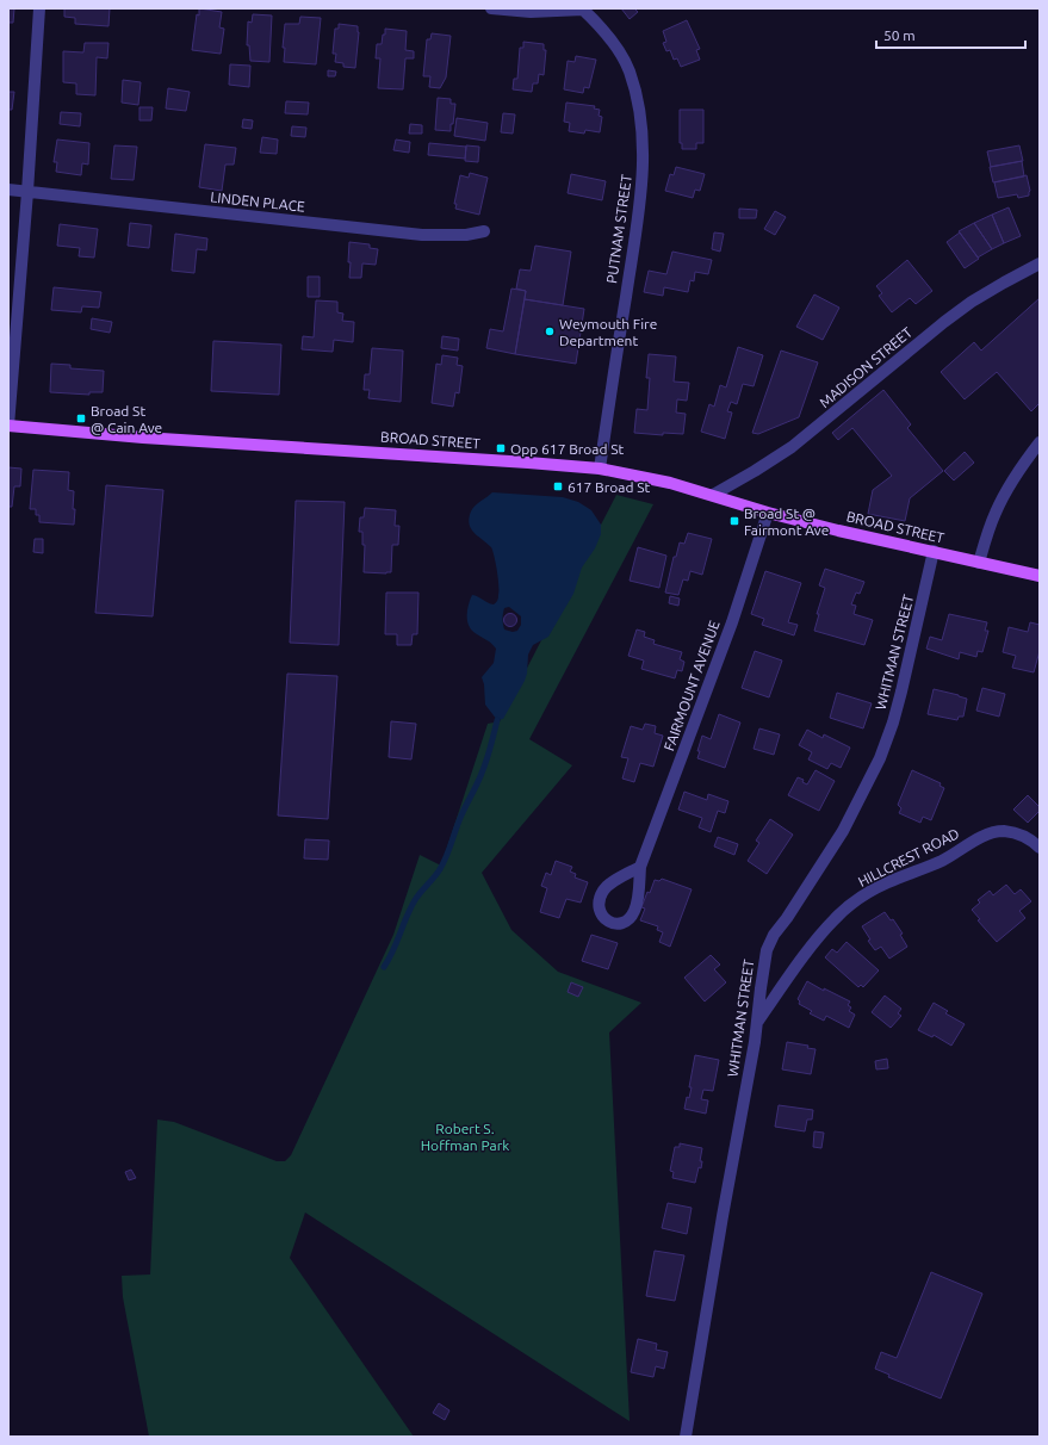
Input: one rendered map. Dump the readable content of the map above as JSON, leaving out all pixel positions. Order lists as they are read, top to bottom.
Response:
{
  "streets": {
    "main road": ["BROAD STREET"],
    "street": [
      "LINDEN PLACE",
      "PUTNAM STREET",
      "MADISON STREET",
      "WHITMAN STREET",
      "FAIRMOUNT AVENUE",
      "HILLCREST ROAD"
    ]
  },
  "crossings": [
    ["PUTNAM STREET", "BROAD STREET"],
    ["MADISON STREET", "BROAD STREET"],
    ["BROAD STREET", "WHITMAN STREET"],
    ["BROAD STREET", "FAIRMOUNT AVENUE"],
    ["WHITMAN STREET", "HILLCREST ROAD"]
  ],
  "parks": ["Robert S. Hoffman Park"],
  "places": {
    "other": ["Weymouth Fire Department"],
    "transit": [
      "Broad St @ Cain Ave",
      "Opp 617 Broad St",
      "617 Broad St",
      "Broad St @ Fairmont Ave"
    ]
  },
  "scale_bar": "50 m"
}
